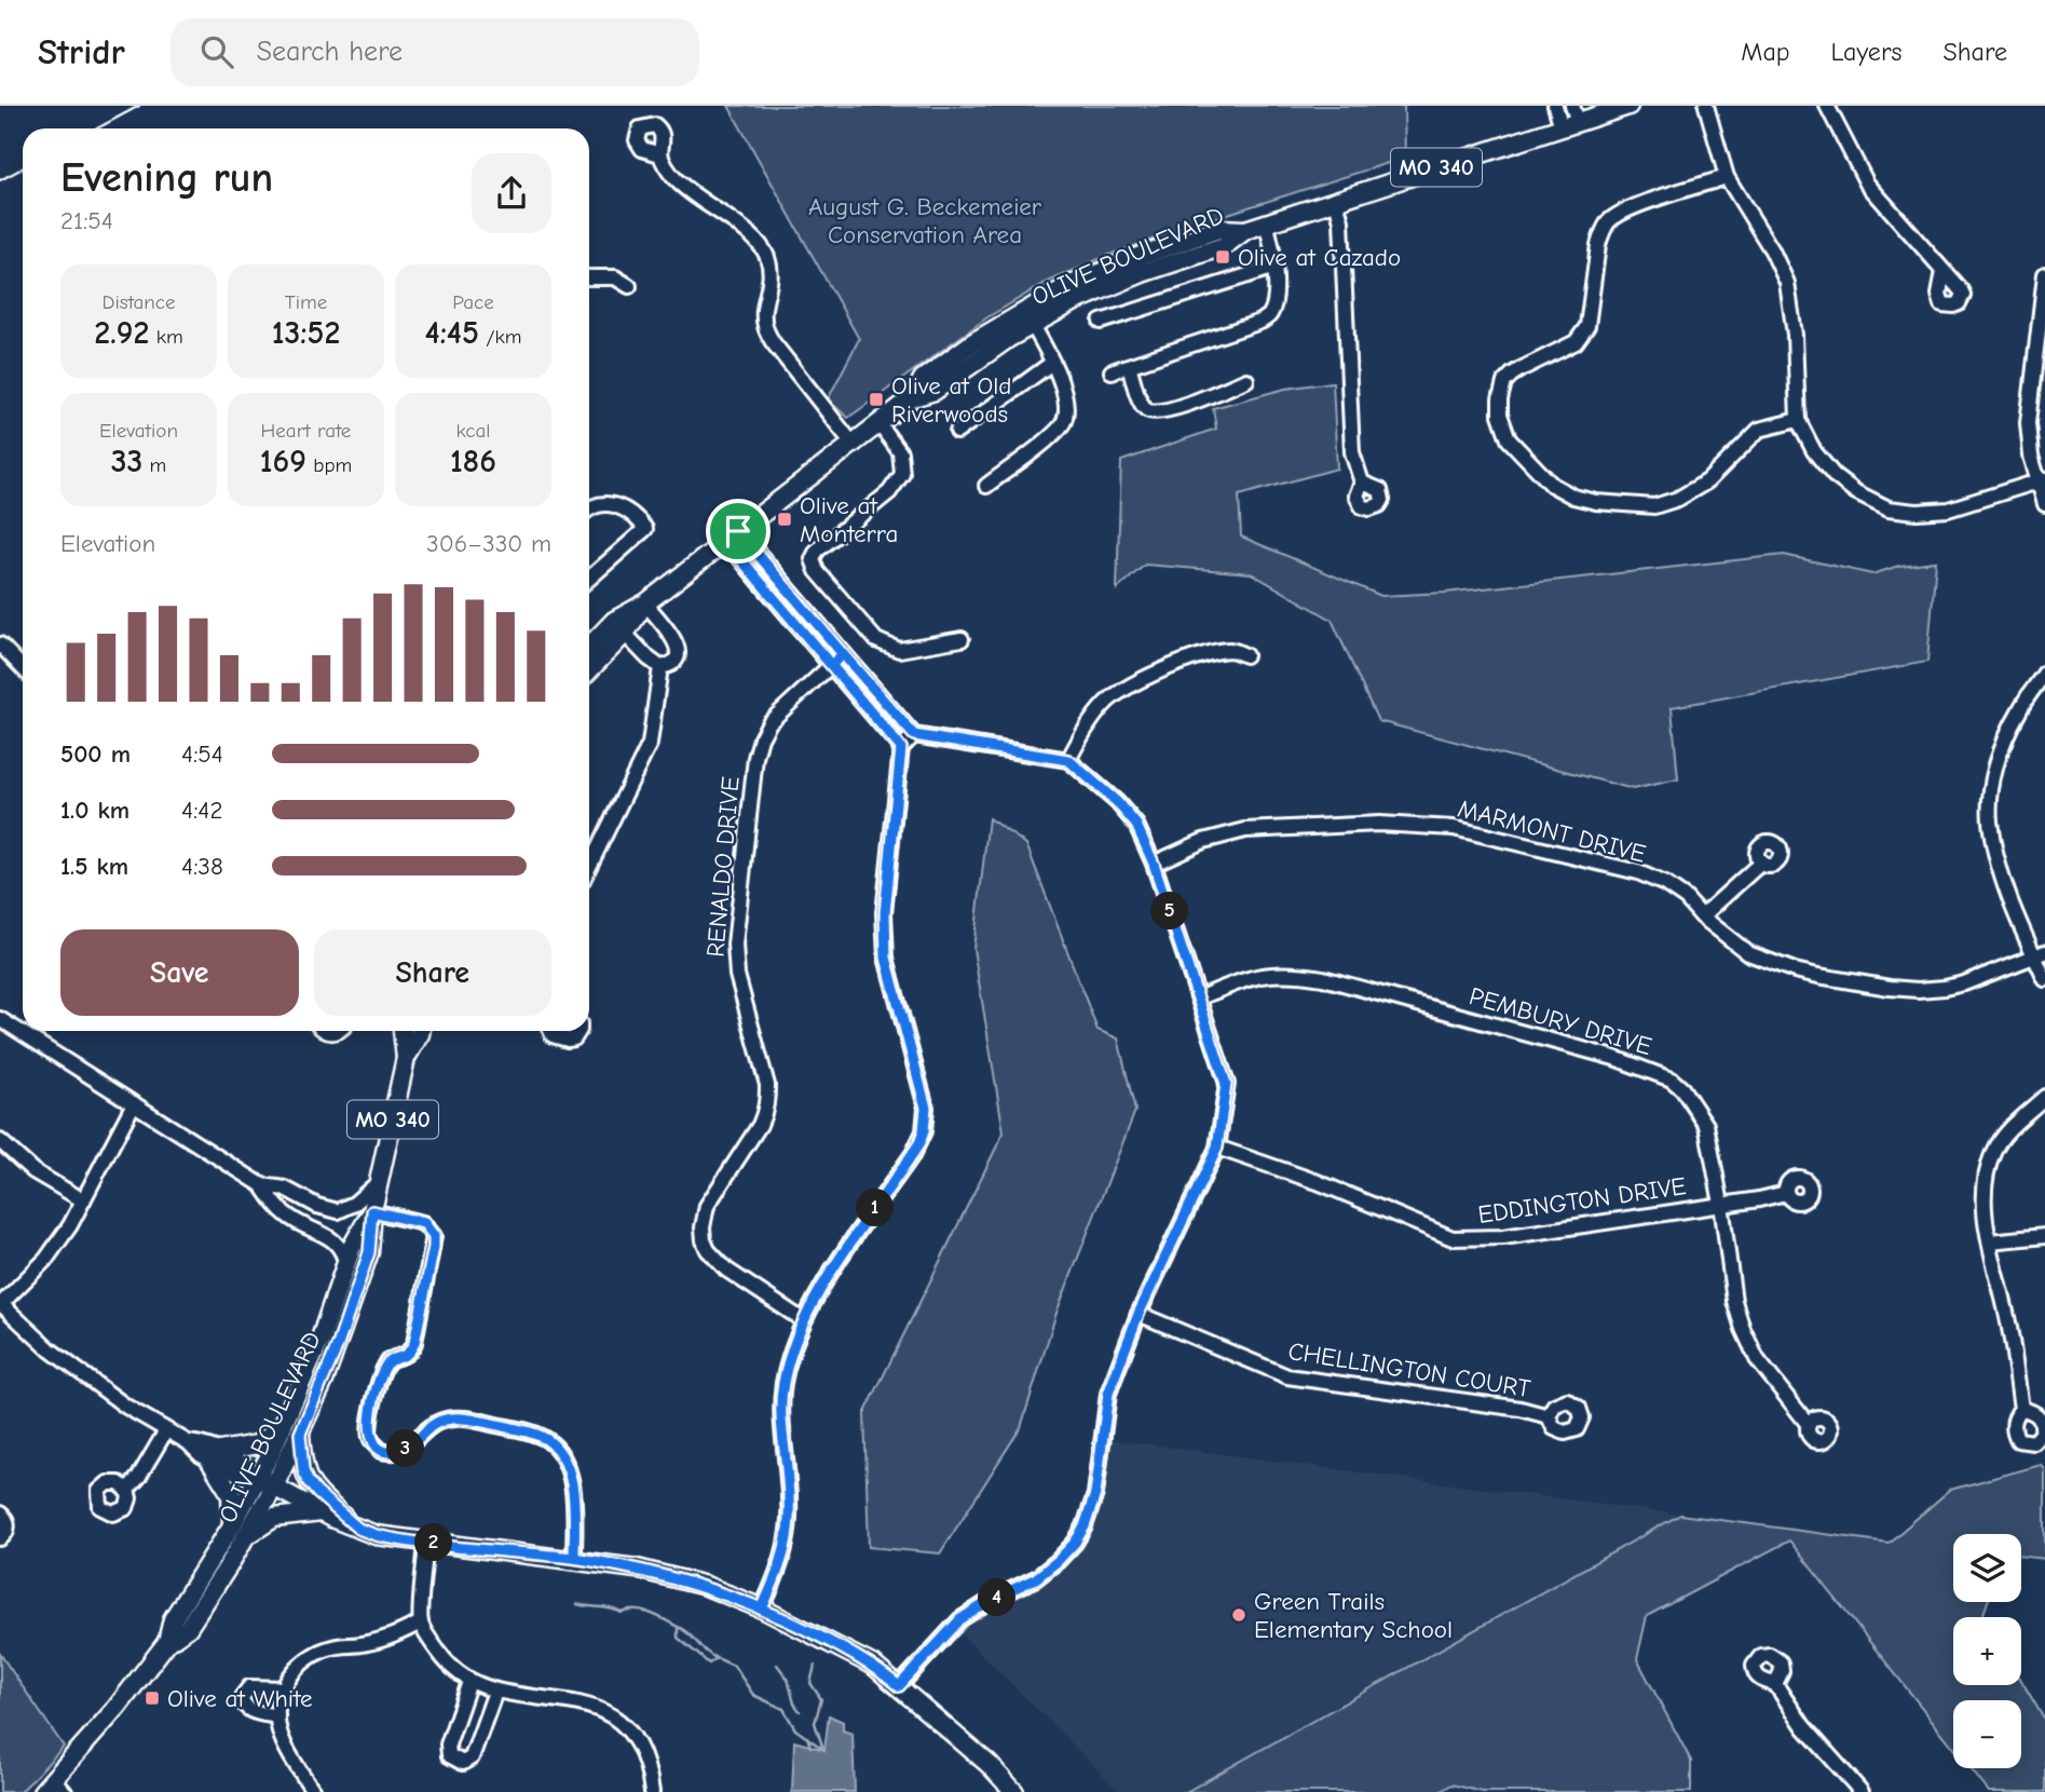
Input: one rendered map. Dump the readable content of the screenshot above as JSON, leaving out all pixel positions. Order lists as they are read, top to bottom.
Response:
{
  "streets": {
    "main road": ["MO 340", "OLIVE BOULEVARD"],
    "street": [
      "MARMONT DRIVE",
      "RENALDO DRIVE",
      "PEMBURY DRIVE",
      "EDDINGTON DRIVE",
      "CHELLINGTON COURT"
    ]
  },
  "crossings": [
    ["PEMBURY DRIVE", "EDDINGTON DRIVE"]
  ],
  "parks": ["August G. Beckemeier Conservation Area"],
  "places": {
    "transit": [
      "Olive at Cazado",
      "Olive at Old Riverwoods",
      "Olive at Monterra",
      "Olive at White"
    ],
    "other": ["Green Trails Elementary School"]
  },
  "page": {
    "header": "Stridr",
    "search": "Search here",
    "nav": ["Map", "Layers", "Share"],
    "heading": ["Evening run", "21:54"],
    "stats": [
      ["Distance", "2.92 km"],
      ["Time", "13:52"],
      ["Pace", "4:45 /km"],
      ["Elevation", "33 m"],
      ["Heart rate", "169 bpm"],
      ["kcal", "186"]
    ],
    "chart": ["Elevation", "306–330 m"],
    "list": [
      {
        "name": "500 m",
        "note": "4:54"
      },
      {
        "name": "1.0 km",
        "note": "4:42"
      },
      {
        "name": "1.5 km",
        "note": "4:38"
      }
    ],
    "pins": [
      "5",
      "1",
      "3",
      "2",
      "4"
    ],
    "buttons": ["Save", "Share"],
    "map_buttons": ["+", "−"]
  }
}
